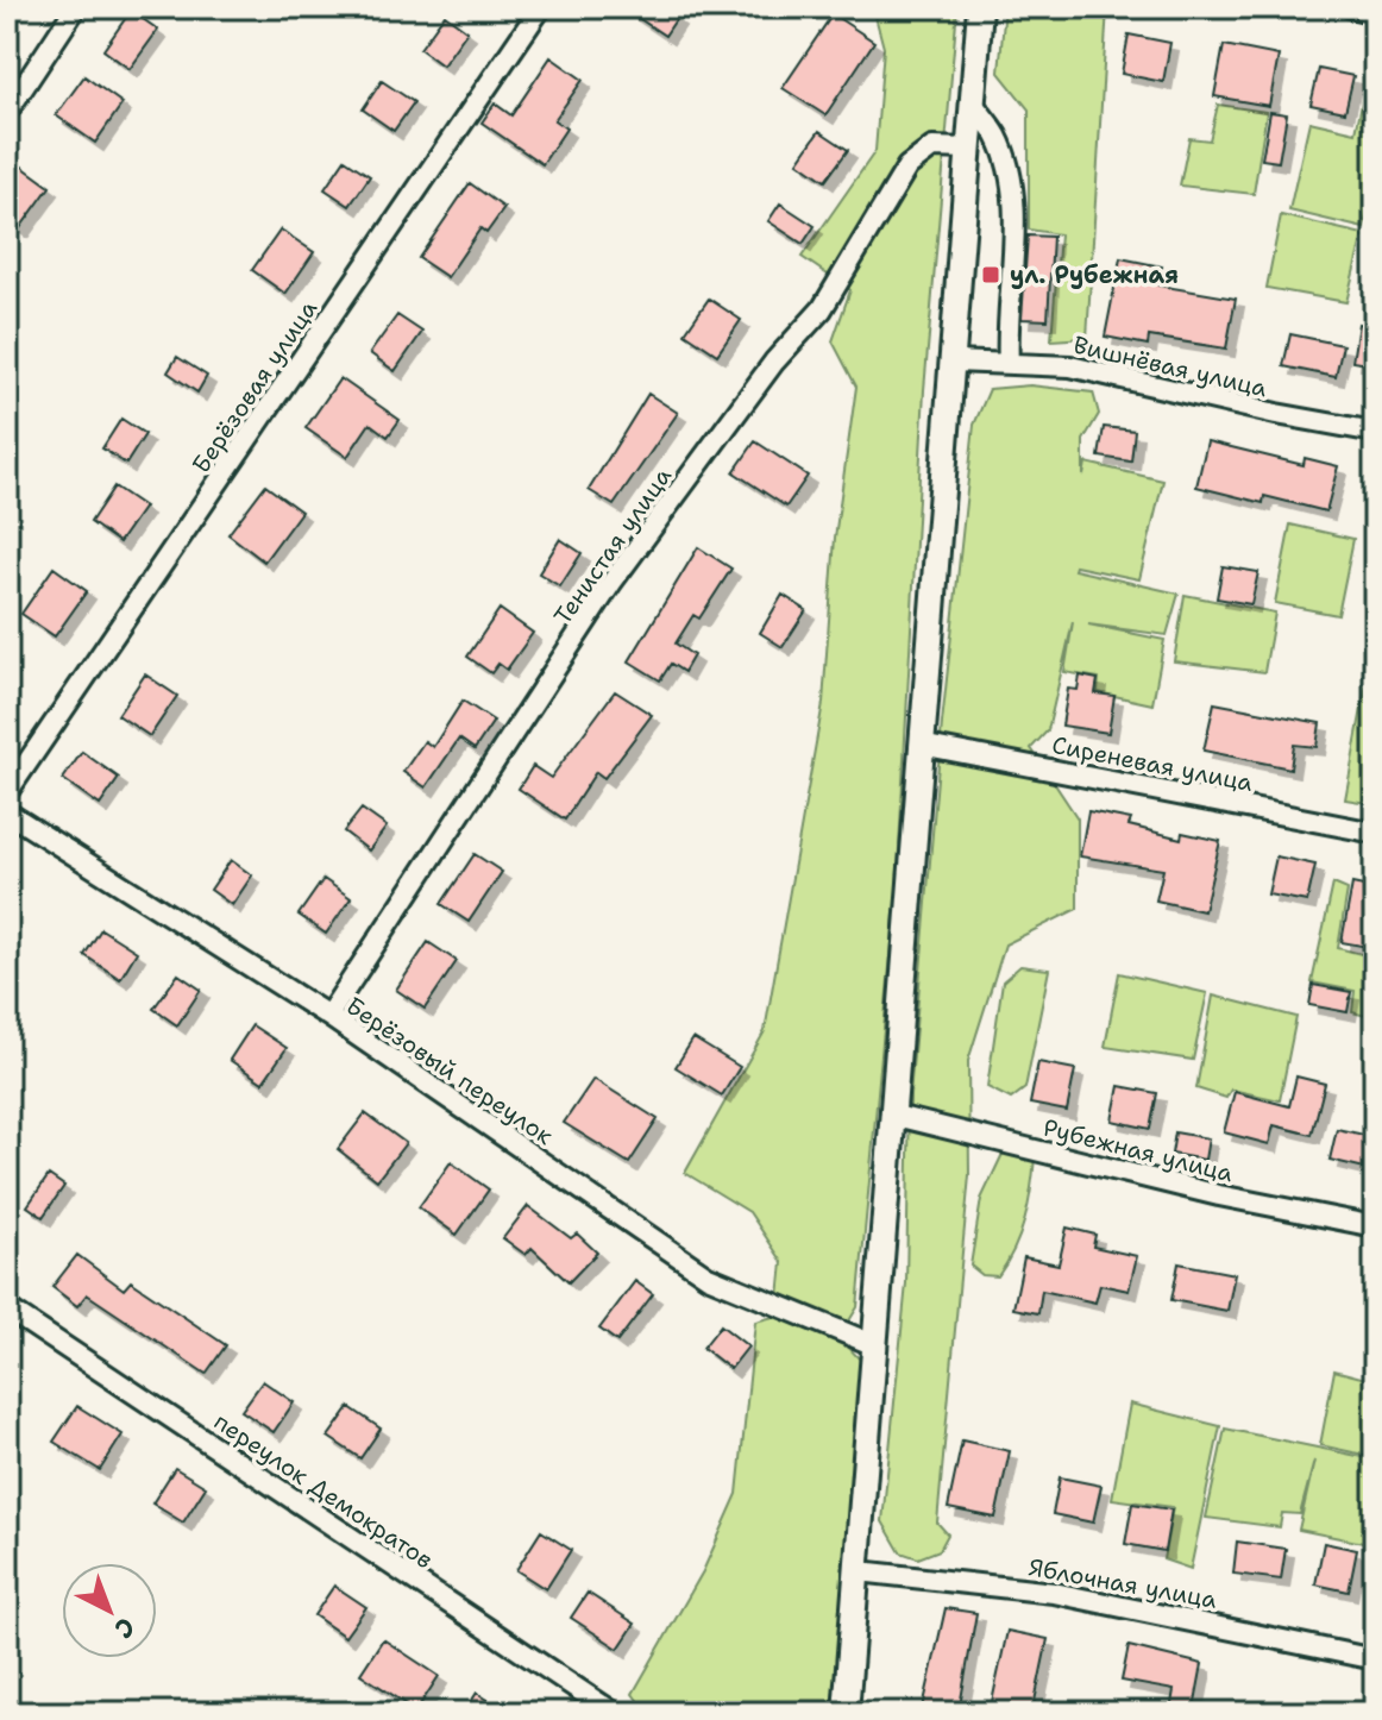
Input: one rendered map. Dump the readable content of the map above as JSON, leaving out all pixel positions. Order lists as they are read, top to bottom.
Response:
{
  "streets": {
    "street": [
      "Вишнёвая улица",
      "Берёзовая улица",
      "Тенистая улица",
      "Сиреневая улица",
      "Берёзовый переулок",
      "Рубежная улица",
      "переулок Демократов",
      "Яблочная улица"
    ]
  },
  "crossings": [
    ["Тенистая улица", "Берёзовый переулок"]
  ],
  "places": {
    "transit": ["ул. Рубежная"]
  },
  "north": "bottom right"
}
